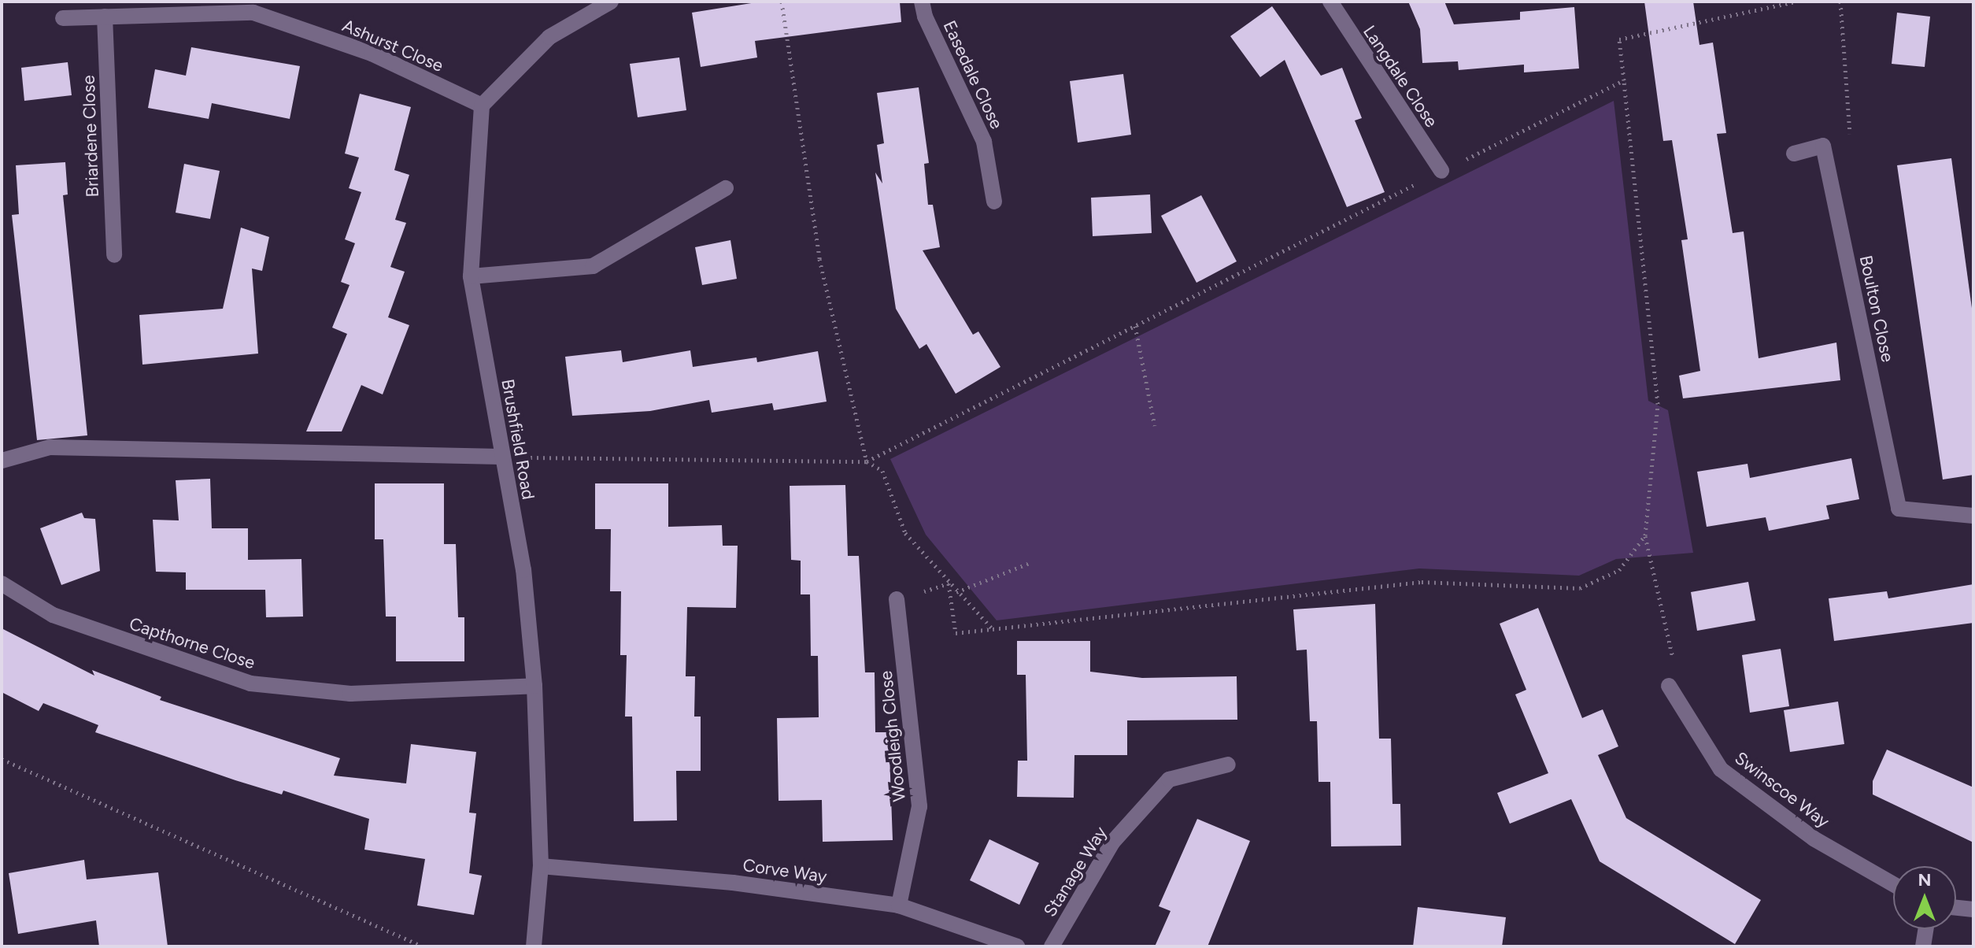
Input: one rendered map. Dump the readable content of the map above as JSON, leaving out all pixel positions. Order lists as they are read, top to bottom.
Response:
{
  "streets": {
    "street": [
      "Ashurst Close",
      "Easedale Close",
      "Langdale Close",
      "Briardene Close",
      "Boulton Close",
      "Brushfield Road",
      "Capthorne Close",
      "Woodleigh Close",
      "Swinscoe Way",
      "Corve Way",
      "Stanage Way"
    ]
  },
  "crossings": [
    ["Ashurst Close", "Briardene Close"],
    ["Ashurst Close", "Brushfield Road"],
    ["Brushfield Road", "Capthorne Close"],
    ["Brushfield Road", "Corve Way"],
    ["Woodleigh Close", "Corve Way"]
  ],
  "north": "top"
}
